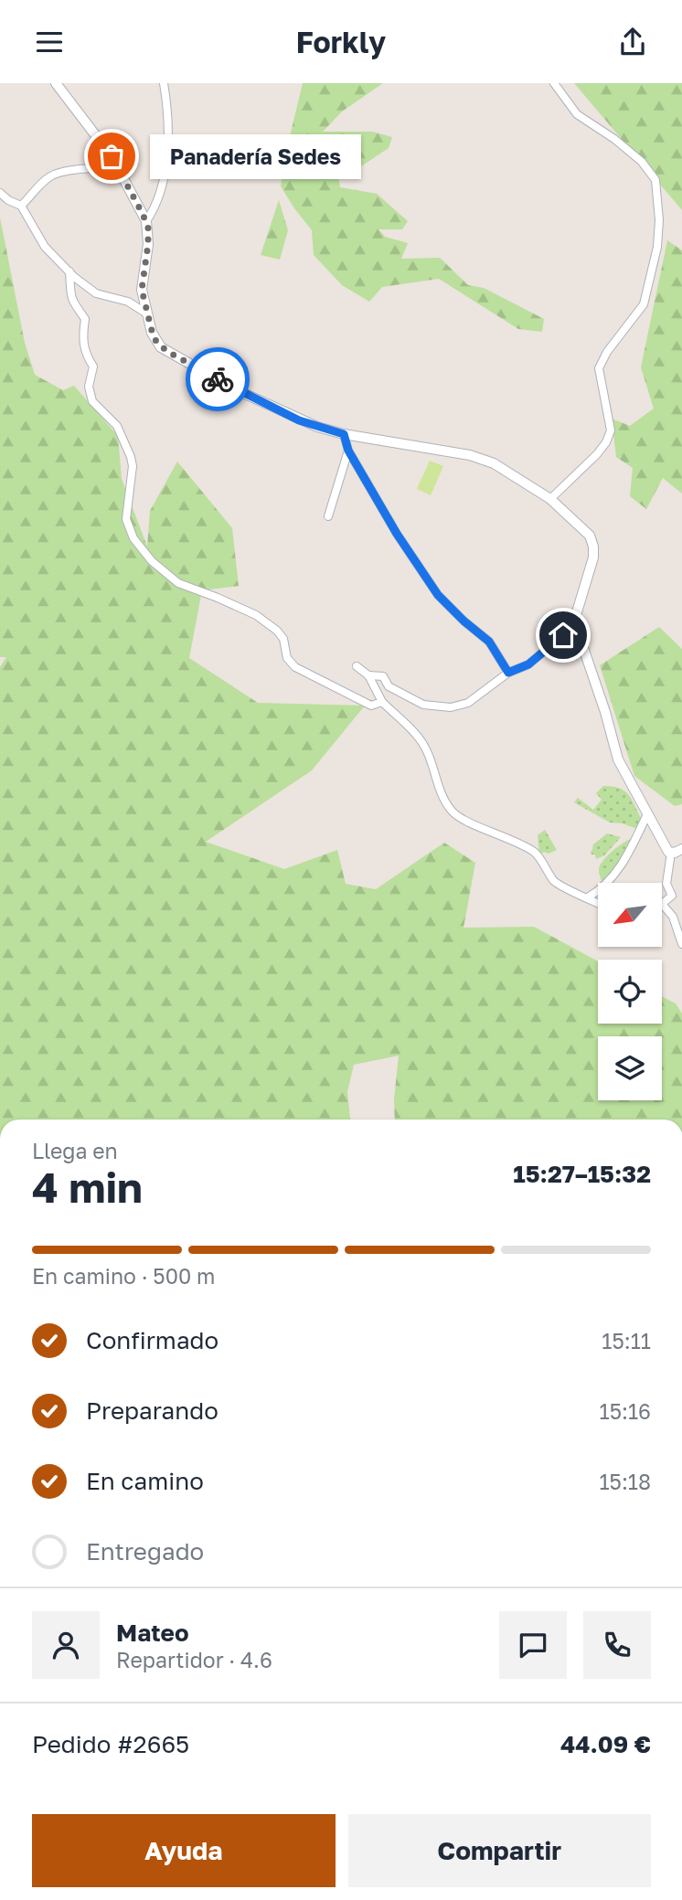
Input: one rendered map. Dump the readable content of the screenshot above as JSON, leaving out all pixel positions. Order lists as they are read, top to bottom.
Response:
{
  "places": ["Panadería Sedes"],
  "north": "bottom left",
  "page": {
    "header": "Forkly",
    "bubble": "Panadería Sedes",
    "heading": ["4 min", "Llega en", "15:27–15:32"],
    "panel": [
      "Mateo",
      "Repartidor · 4.6",
      "Pedido #2665",
      "44.09 €"
    ],
    "bar": "En camino · 500 m",
    "list": [
      ["Confirmado", "15:11"],
      ["Preparando", "15:16"],
      ["En camino", "15:18"],
      "Entregado"
    ],
    "buttons": ["Ayuda", "Compartir"]
  }
}
